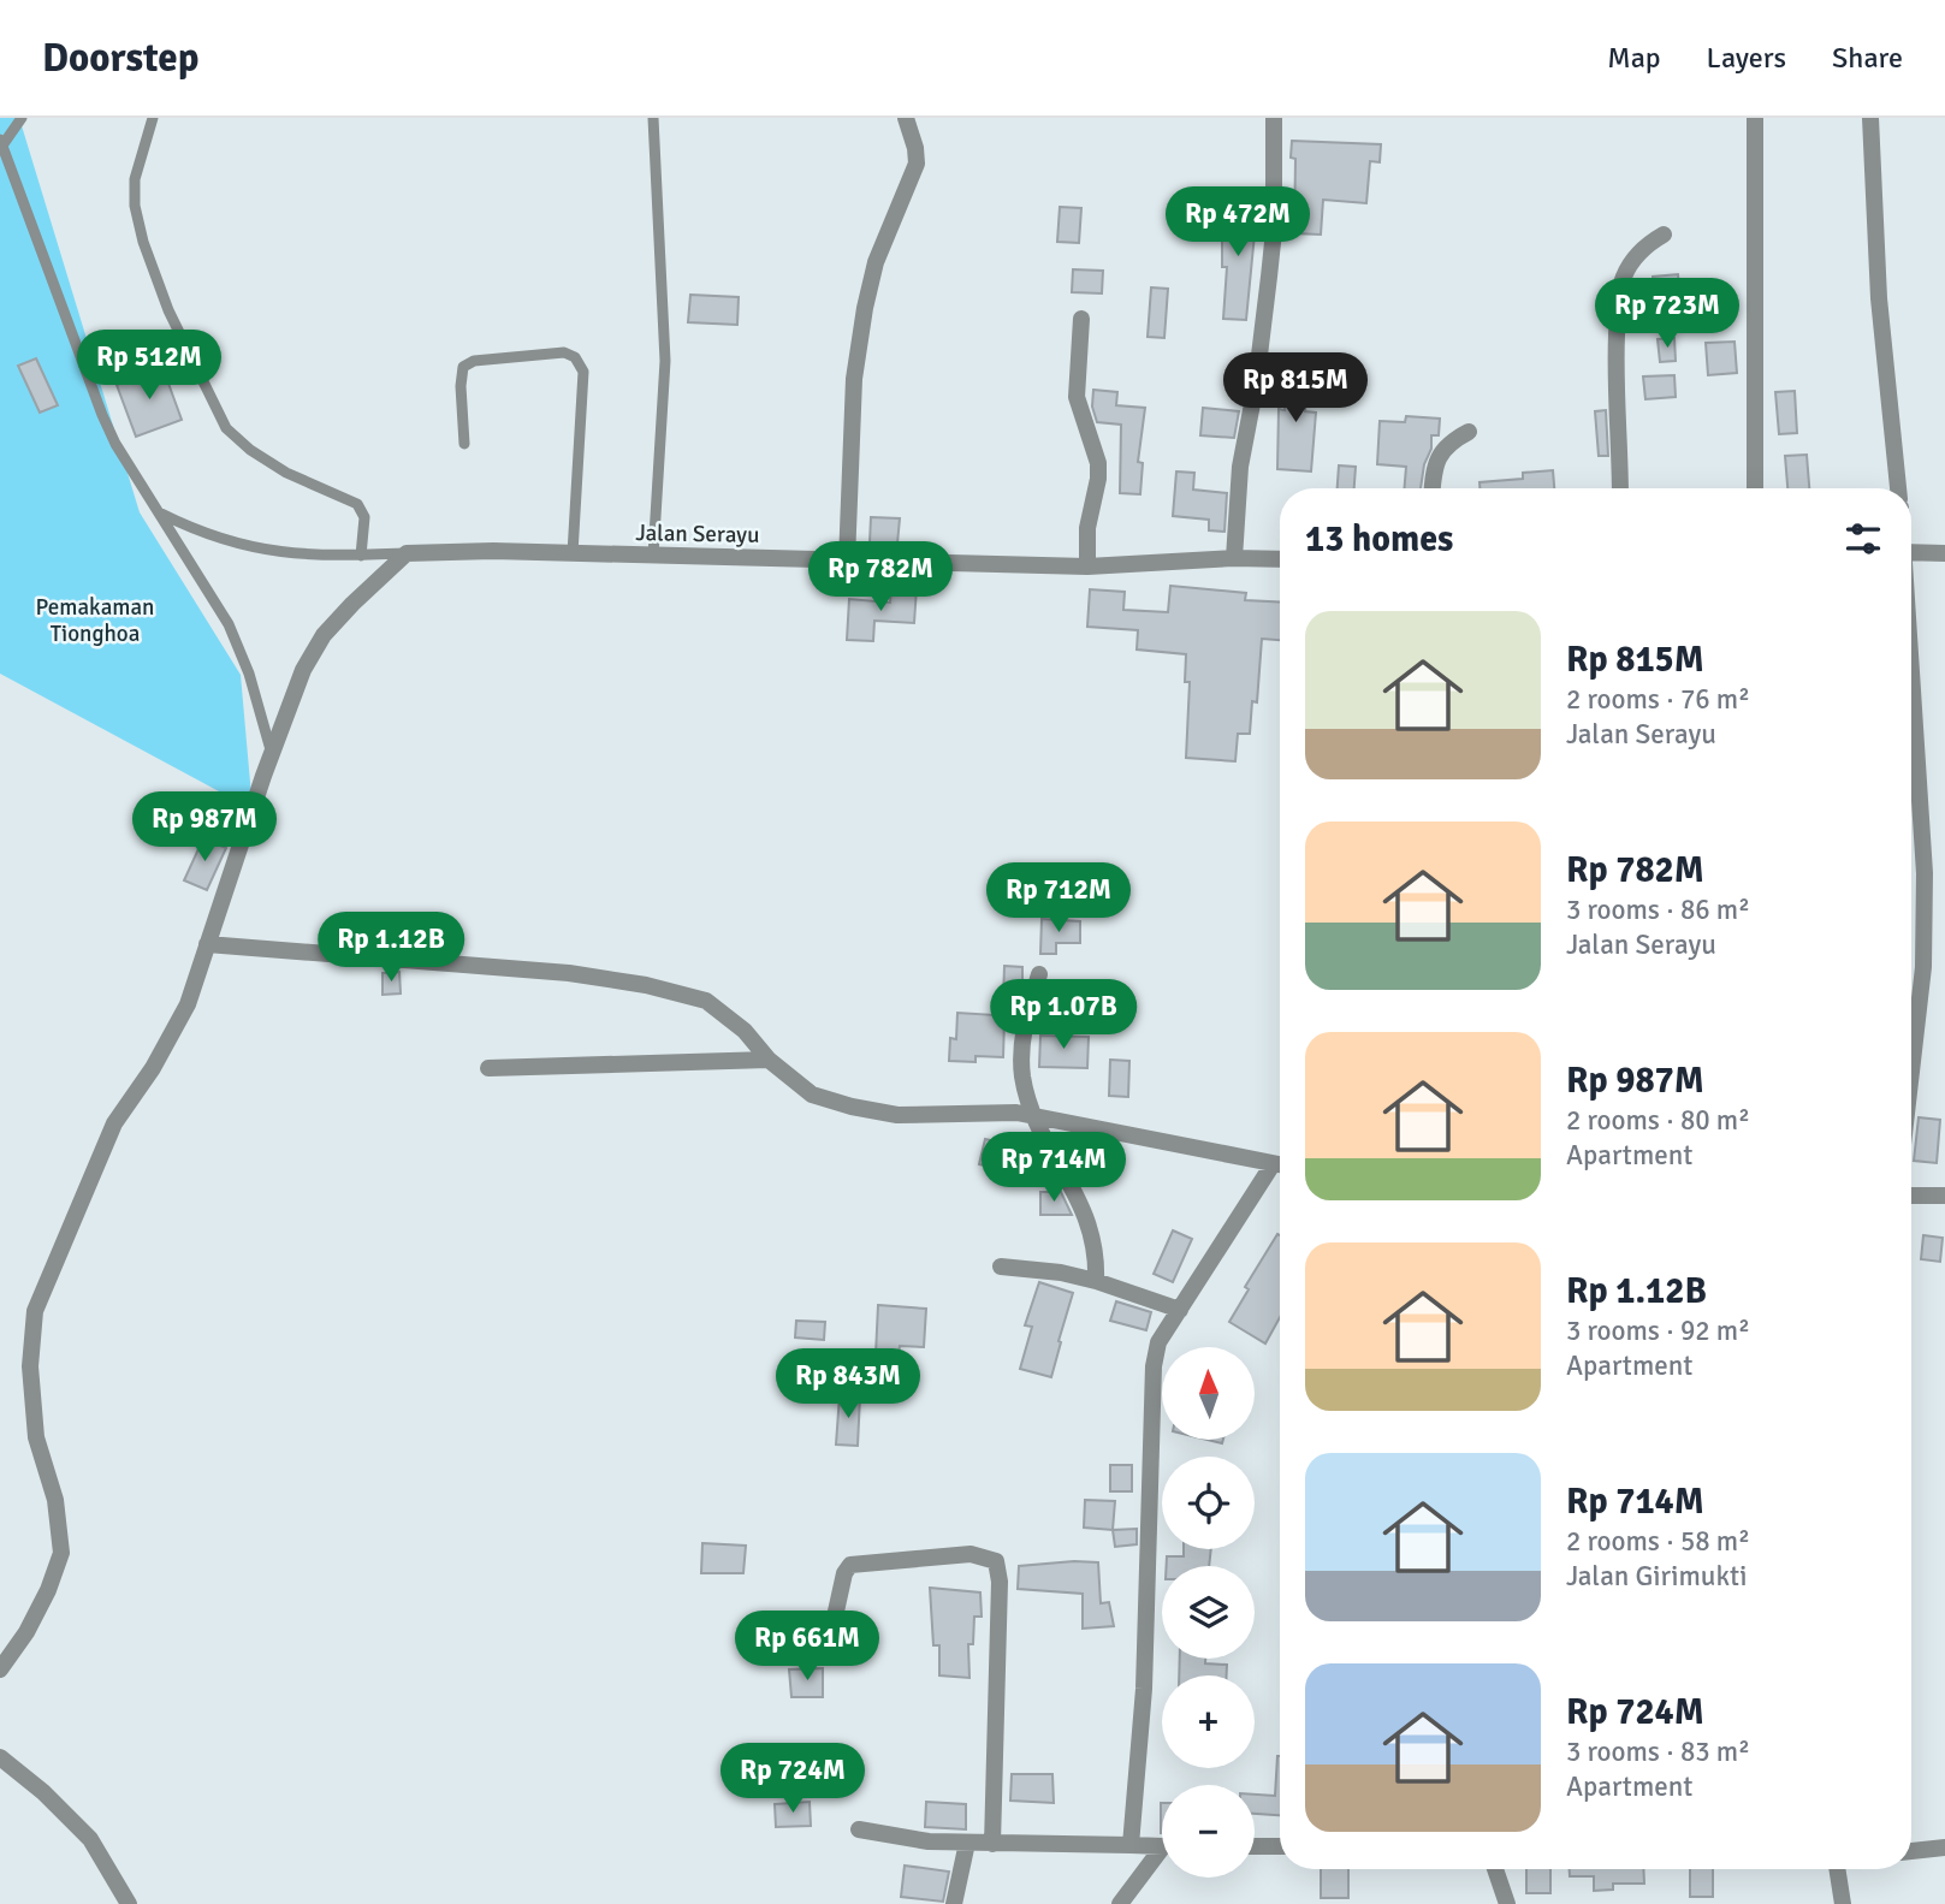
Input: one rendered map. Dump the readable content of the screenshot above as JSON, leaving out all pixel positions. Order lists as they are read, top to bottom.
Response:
{
  "streets": {
    "street": ["Jalan Serayu"]
  },
  "parks": ["Pemakaman Tionghoa"],
  "north": "top",
  "page": {
    "header": "Doorstep",
    "nav": ["Map", "Layers", "Share"],
    "price": [
      "Rp 472M",
      "Rp 723M",
      "Rp 512M",
      "Rp 815M",
      "Rp 782M",
      "Rp 987M",
      "Rp 712M",
      "Rp 1.12B",
      "Rp 1.07B",
      "Rp 714M",
      "Rp 843M",
      "Rp 661M",
      "Rp 724M"
    ],
    "heading": "13 homes",
    "list": [
      {
        "name": "Rp 815M",
        "note": "2 rooms · 76 m² · Jalan Serayu"
      },
      {
        "name": "Rp 782M",
        "note": "3 rooms · 86 m² · Jalan Serayu"
      },
      {
        "name": "Rp 987M",
        "note": "2 rooms · 80 m² · Apartment"
      },
      {
        "name": "Rp 1.12B",
        "note": "3 rooms · 92 m² · Apartment"
      },
      {
        "name": "Rp 714M",
        "note": "2 rooms · 58 m² · Jalan Girimukti"
      },
      {
        "name": "Rp 724M",
        "note": "3 rooms · 83 m² · Apartment"
      }
    ],
    "map_buttons": ["+", "−"]
  }
}
